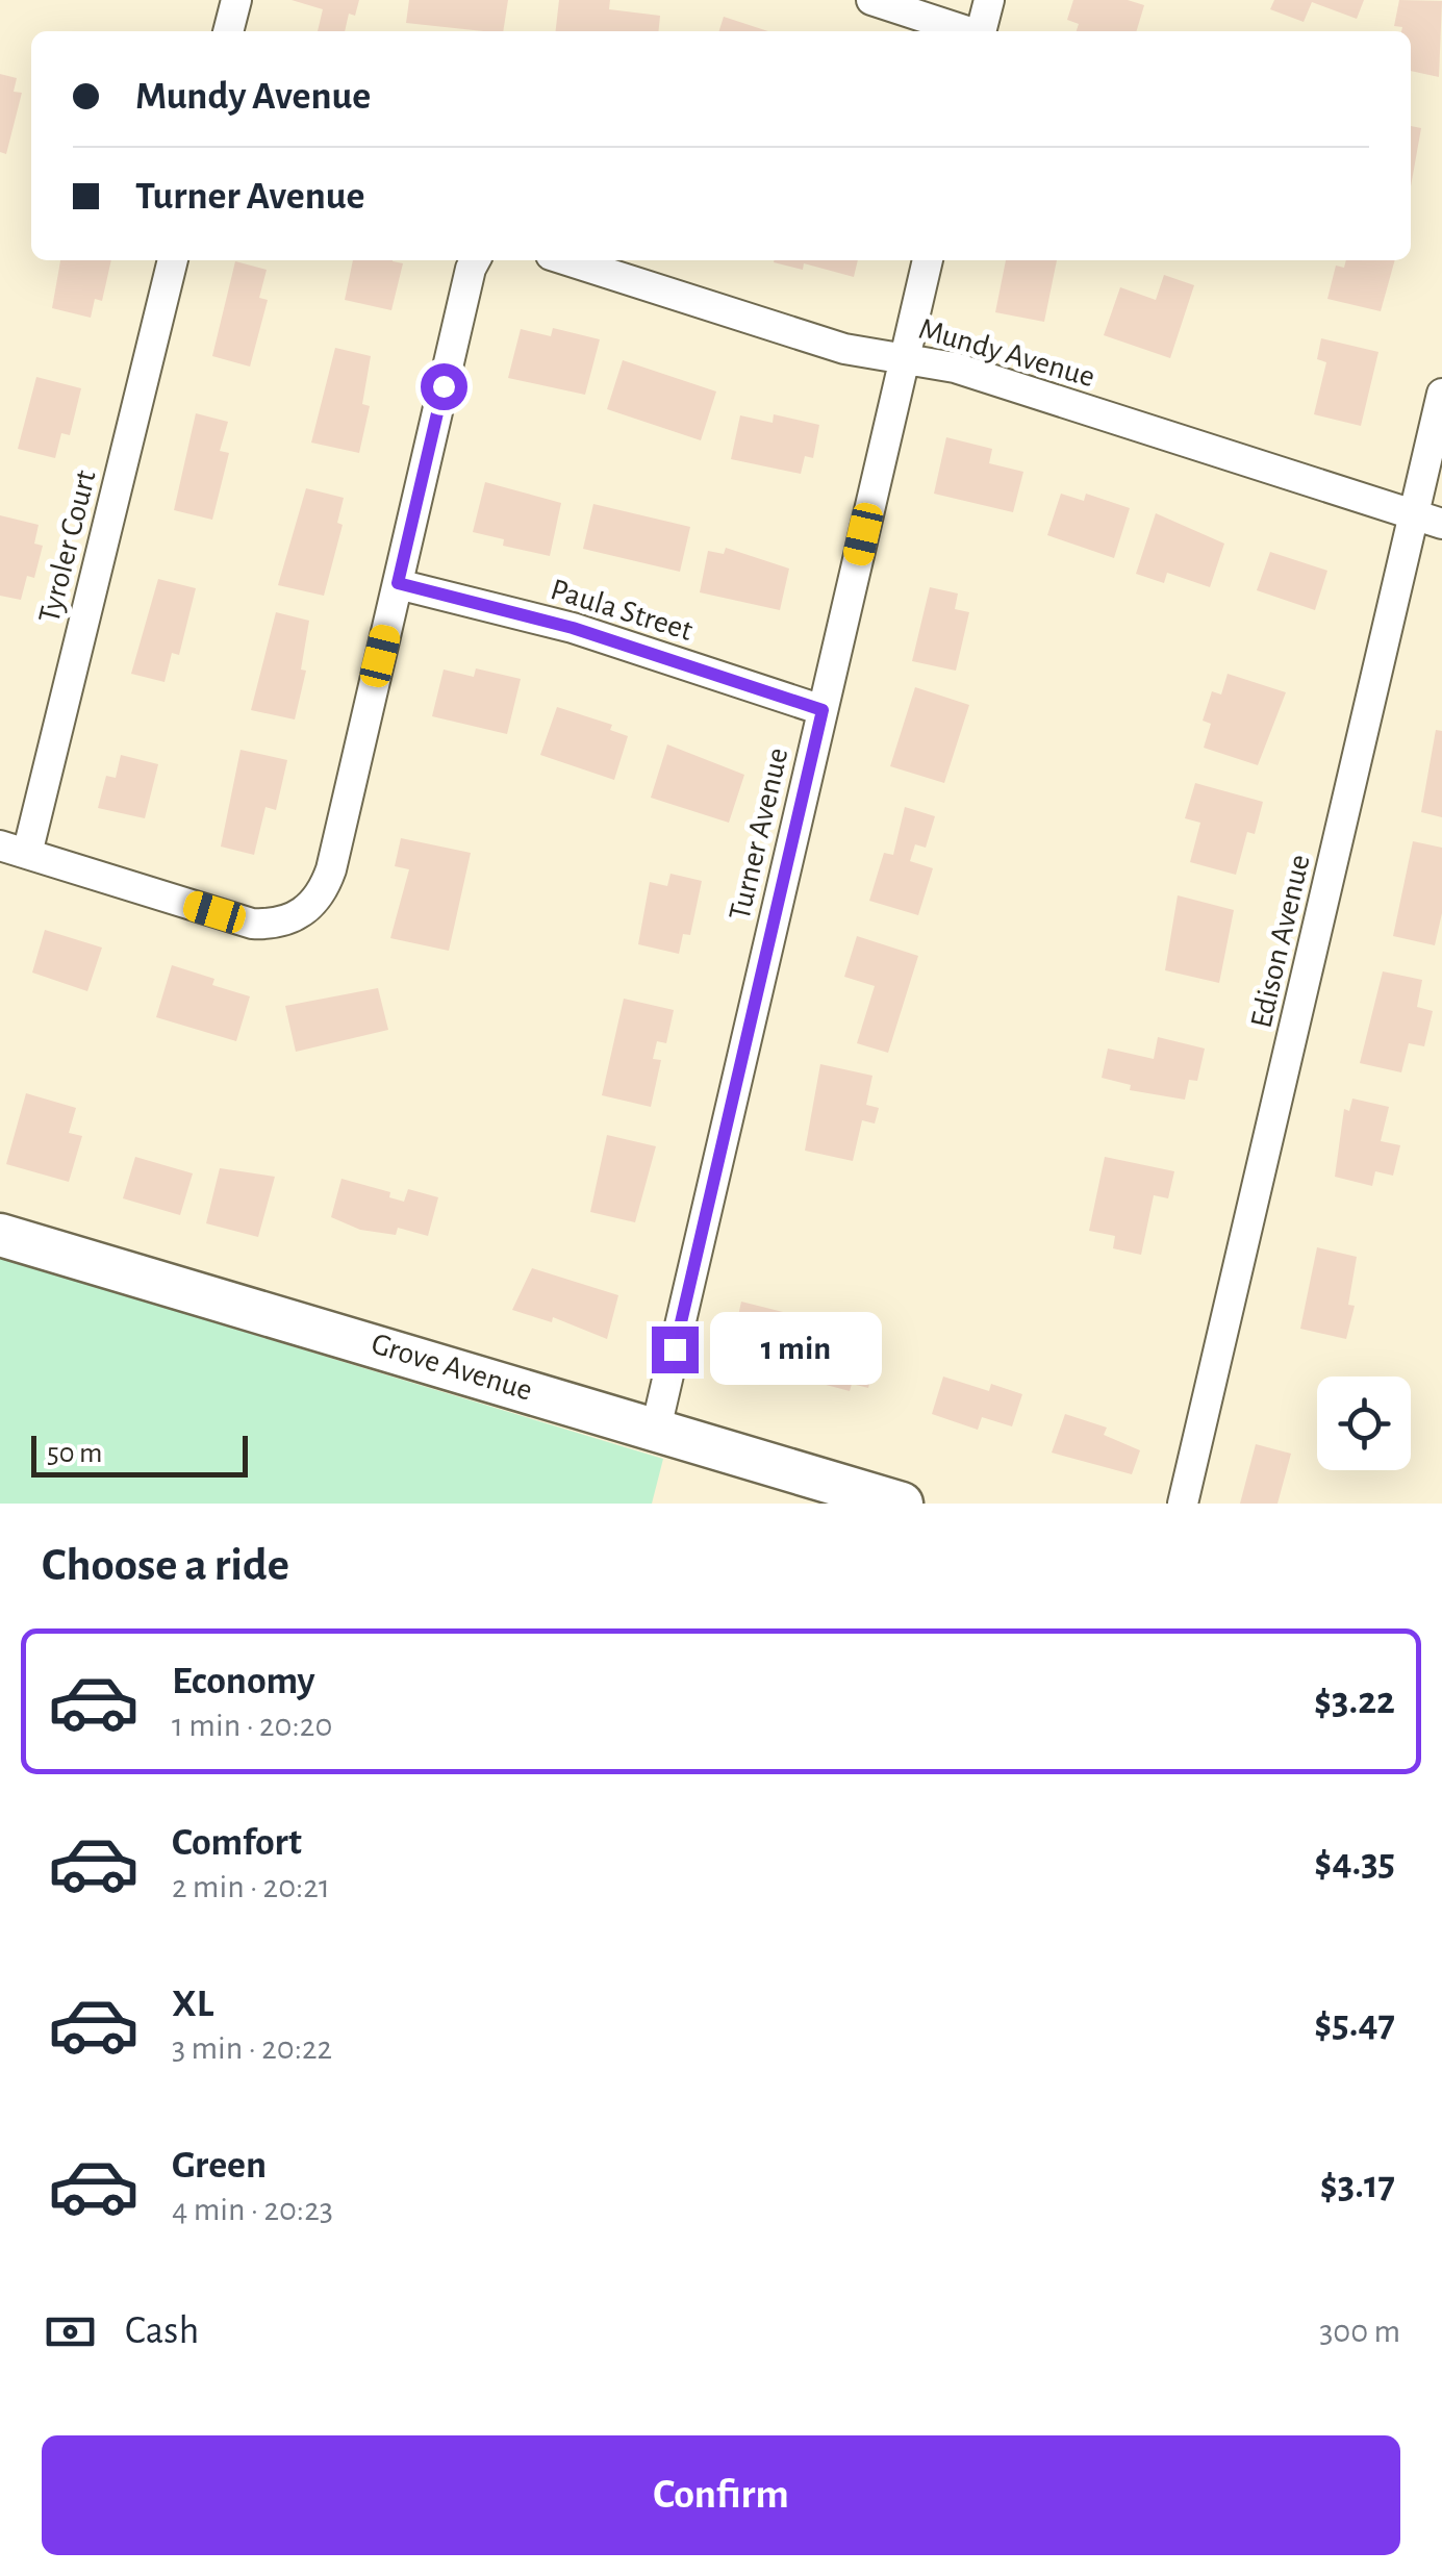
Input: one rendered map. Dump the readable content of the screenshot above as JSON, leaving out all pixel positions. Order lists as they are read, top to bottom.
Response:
{
  "streets": {
    "street": [
      "Mundy Avenue",
      "Tyroler Court",
      "Paula Street",
      "Turner Avenue",
      "Edison Avenue",
      "Grove Avenue"
    ]
  },
  "crossings": [
    ["Mundy Avenue", "Turner Avenue"],
    ["Mundy Avenue", "Edison Avenue"],
    ["Paula Street", "Turner Avenue"],
    ["Turner Avenue", "Grove Avenue"]
  ],
  "scale_bar": "50 m",
  "page": {
    "banner": ["Mundy Avenue", "Turner Avenue"],
    "bubble": "1 min",
    "scale": "50 m",
    "heading": "Choose a ride",
    "list": [
      {
        "name": "Economy",
        "note": "1 min · 20:20",
        "value": "$3.22"
      },
      {
        "name": "Comfort",
        "note": "2 min · 20:21",
        "value": "$4.35"
      },
      {
        "name": "XL",
        "note": "3 min · 20:22",
        "value": "$5.47"
      },
      {
        "name": "Green",
        "note": "4 min · 20:23",
        "value": "$3.17"
      }
    ],
    "pay": ["Cash", "300 m"],
    "buttons": "Confirm"
  }
}
